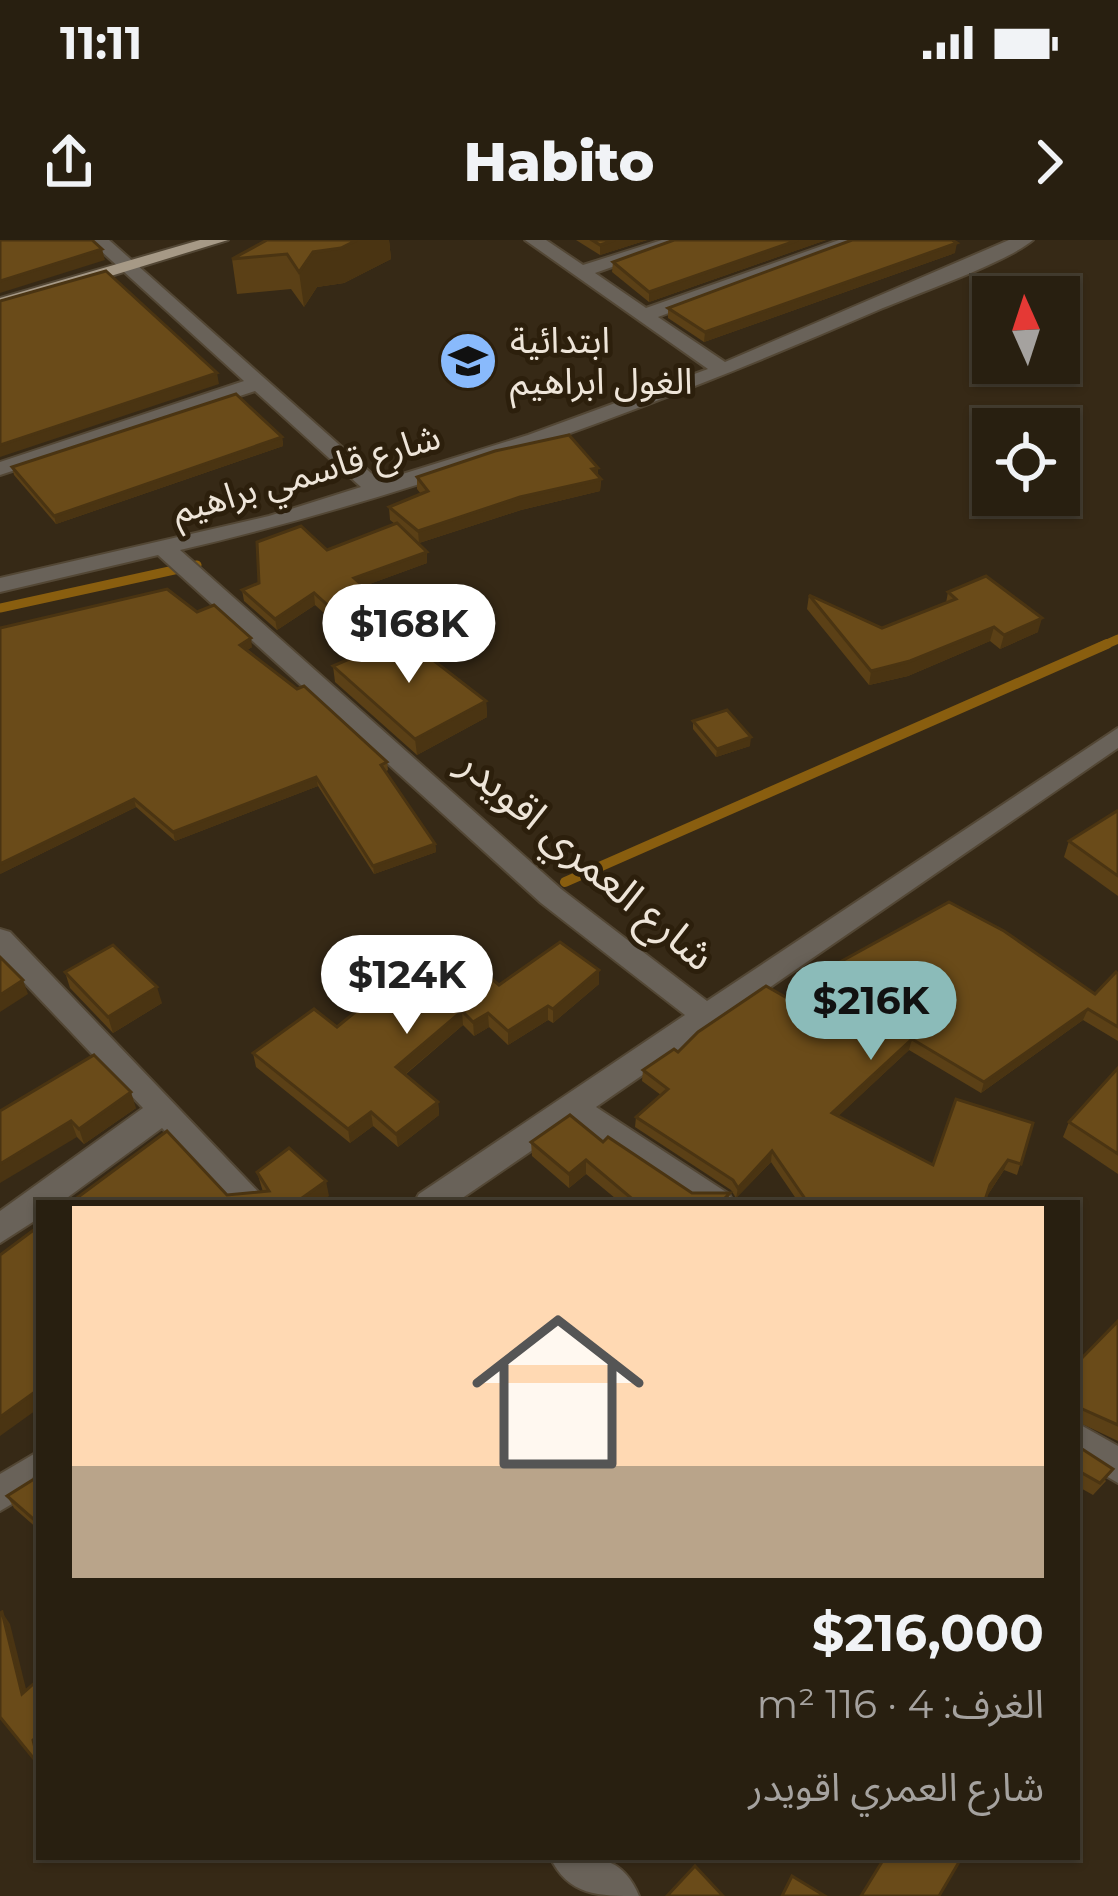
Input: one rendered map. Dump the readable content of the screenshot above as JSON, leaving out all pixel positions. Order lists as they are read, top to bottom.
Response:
{
  "streets": {
    "street": ["شارع قاسمي براهيم", "شارع العمري اقويدر"]
  },
  "crossings": [
    ["شارع قاسمي براهيم", "شارع العمري اقويدر"]
  ],
  "places": {
    "school or university": ["ابتدائية الغول ابراهيم"]
  },
  "north": "top",
  "page": {
    "status": "11:11",
    "header": "Habito",
    "price": ["$168K", "$124K", "$216K"],
    "list": [
      {
        "name": "$216,000",
        "note": "الغرف: 4 · 116 m² · شارع العمري اقويدر"
      }
    ]
  }
}
